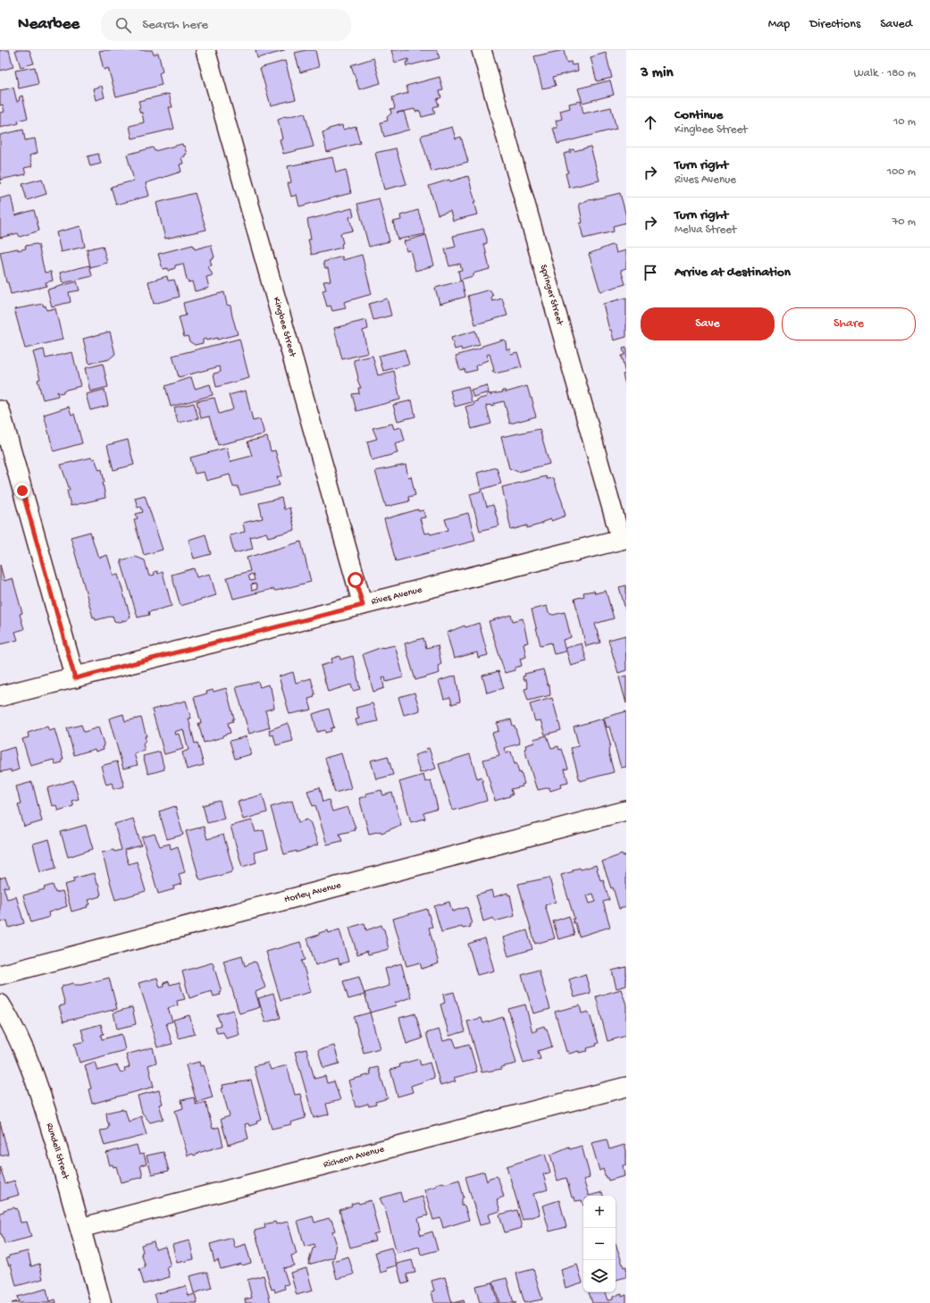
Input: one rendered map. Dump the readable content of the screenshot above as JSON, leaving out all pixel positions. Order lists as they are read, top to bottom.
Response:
{
  "streets": {
    "street": [
      "Springer Street",
      "Kingbee Street",
      "Rives Avenue",
      "Horley Avenue",
      "Rundell Street",
      "Richeon Avenue"
    ]
  },
  "crossings": [
    ["Springer Street", "Rives Avenue"],
    ["Kingbee Street", "Rives Avenue"],
    ["Rundell Street", "Richeon Avenue"]
  ],
  "page": {
    "header": "Nearbee",
    "search": "Search here",
    "nav": ["Map", "Directions", "Saved"],
    "heading": ["3 min", "Walk · 180 m"],
    "list": [
      ["Continue", "Kingbee Street", "10 m"],
      ["Turn right", "Rives Avenue", "100 m"],
      ["Turn right", "Melva Street", "70 m"],
      "Arrive at destination"
    ],
    "buttons": ["Save", "Share"],
    "map_buttons": ["+", "−"]
  }
}
